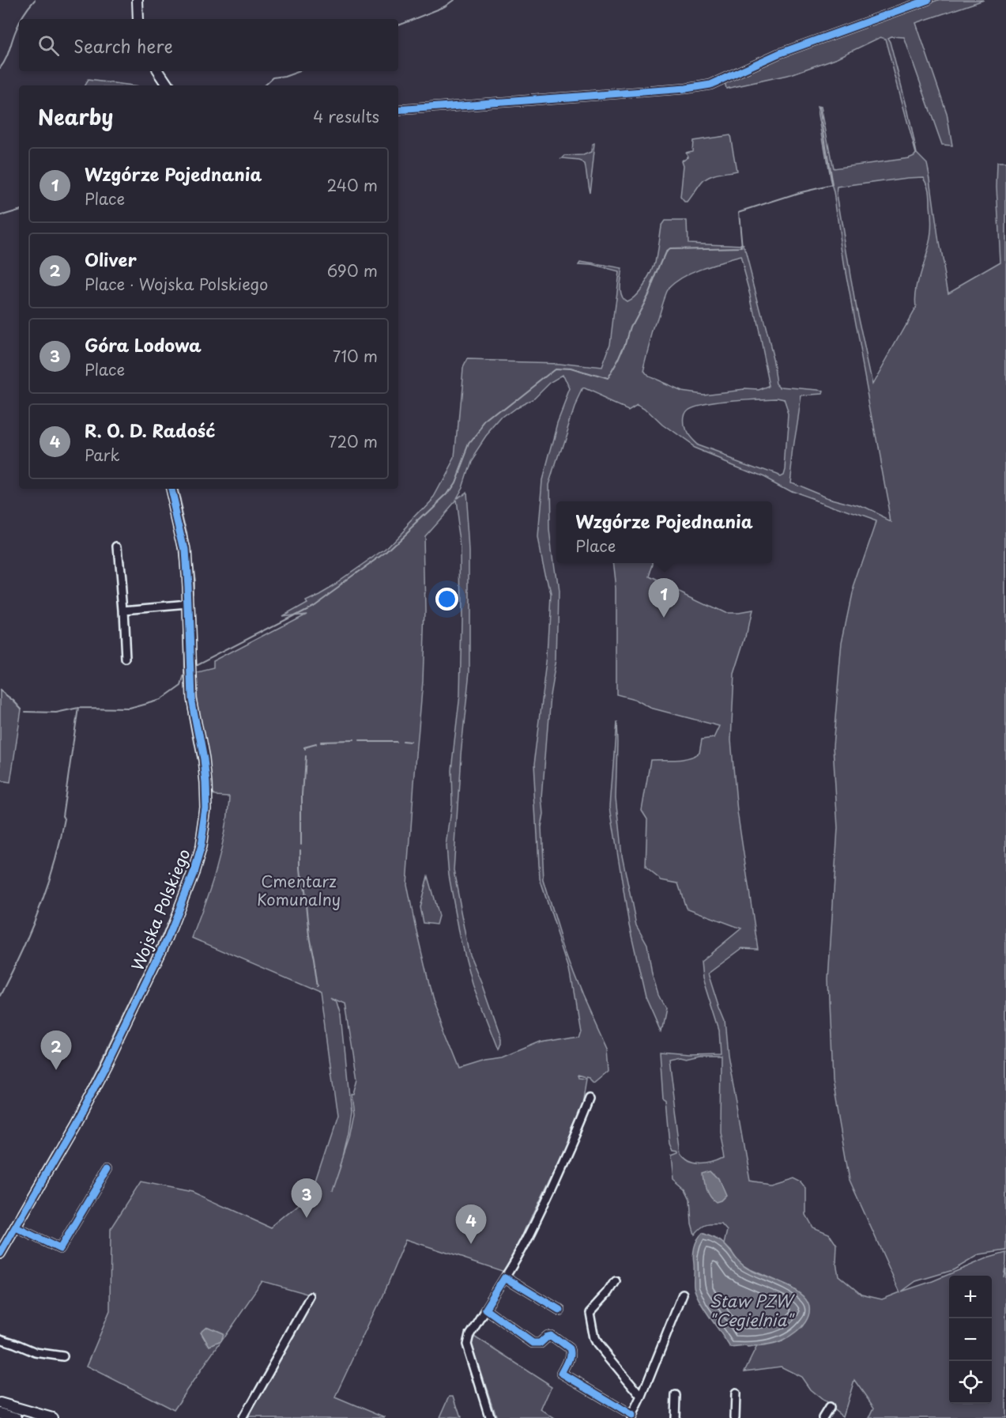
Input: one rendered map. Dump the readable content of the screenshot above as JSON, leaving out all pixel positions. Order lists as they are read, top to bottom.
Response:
{
  "streets": {
    "street": ["Wojska Polskiego"]
  },
  "water": ["Staw PZW \"Cegielnia\""],
  "parks": ["Cmentarz Komunalny"],
  "page": {
    "search": "Search here",
    "heading": ["Nearby", "4 results"],
    "list": [
      {
        "mark": "1",
        "name": "Wzgórze Pojednania",
        "note": "Place",
        "value": "240 m"
      },
      {
        "mark": "2",
        "name": "Oliver",
        "note": "Place · Wojska Polskiego",
        "value": "690 m"
      },
      {
        "mark": "3",
        "name": "Góra Lodowa",
        "note": "Place",
        "value": "710 m"
      },
      {
        "mark": "4",
        "name": "R. O. D. Radość",
        "note": "Park",
        "value": "720 m"
      }
    ],
    "popup": ["Wzgórze Pojednania", "Place"],
    "pins": [
      "1",
      "2",
      "3",
      "4"
    ],
    "map_buttons": ["+", "−"]
  }
}
